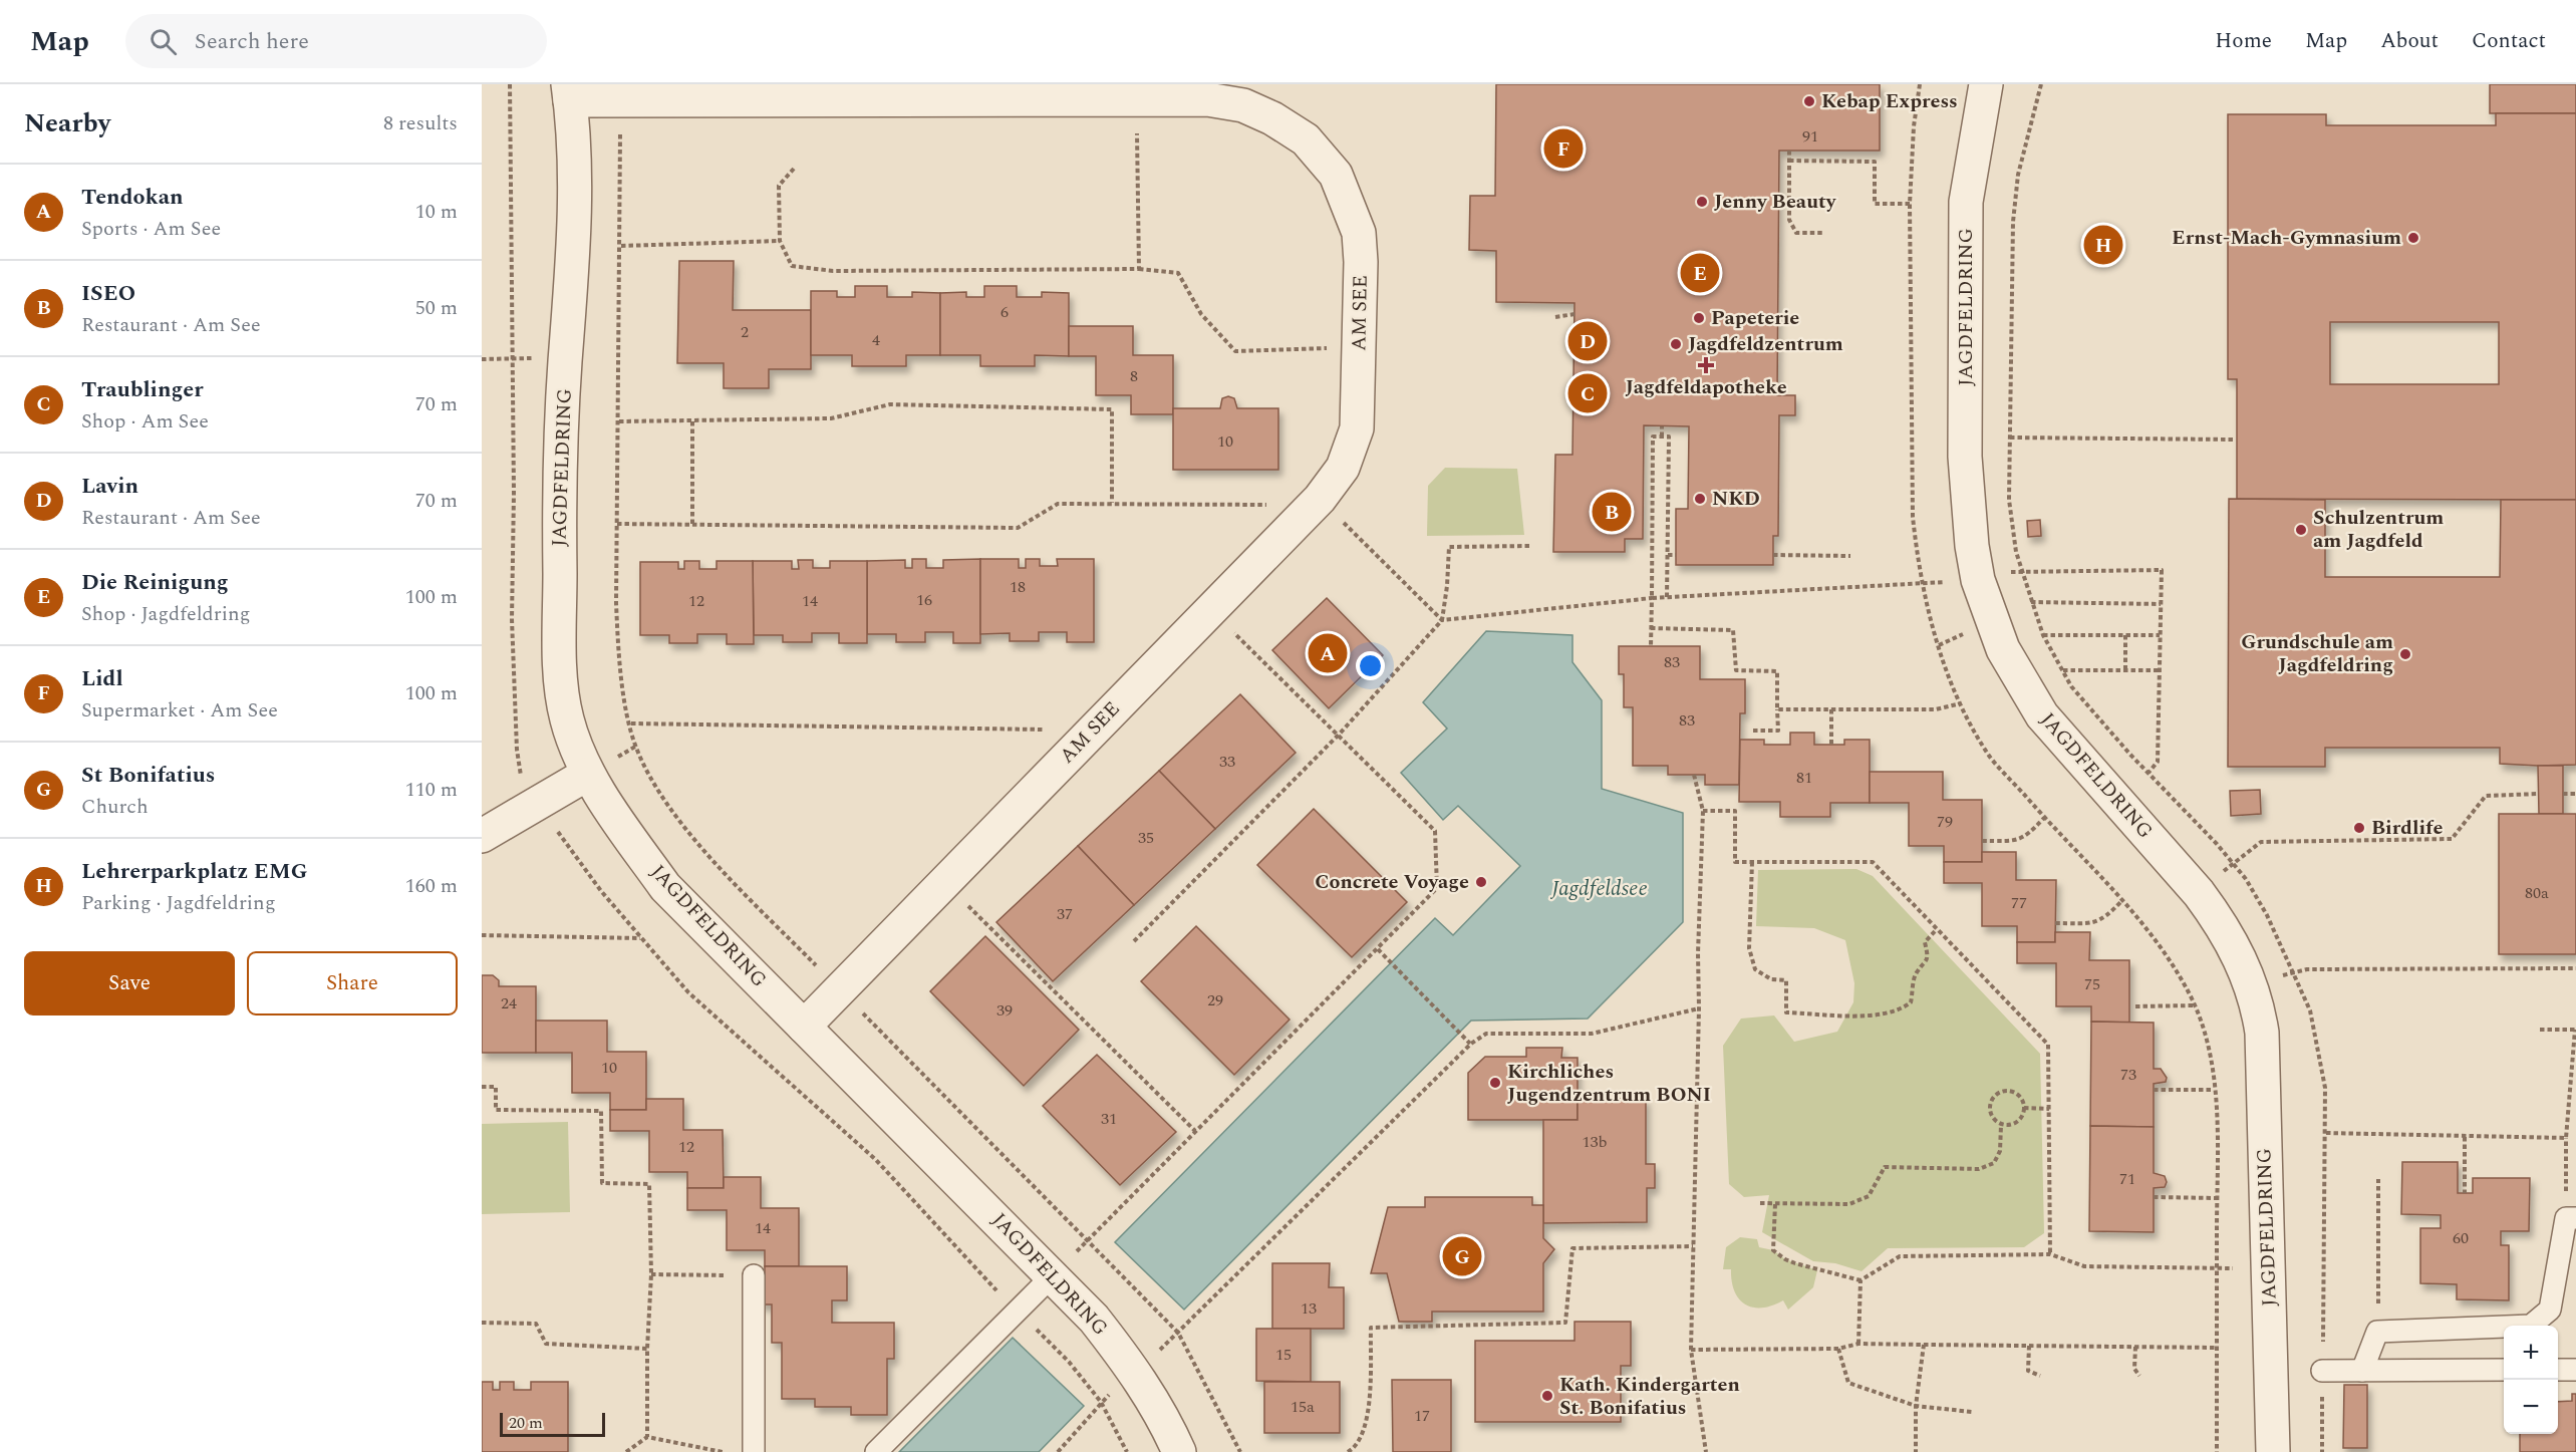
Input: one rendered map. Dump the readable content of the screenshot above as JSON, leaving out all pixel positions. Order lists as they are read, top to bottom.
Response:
{
  "streets": {
    "street": ["JAGDFELDRING", "AM SEE"]
  },
  "crossings": [
    ["JAGDFELDRING", "AM SEE"]
  ],
  "water": ["Jagdfeldsee"],
  "places": {
    "other": [
      "Kebap Express",
      "Jenny Beauty",
      "Ernst-Mach-Gymnasium",
      "Papeterie",
      "Jagdfeldzentrum",
      "NKD",
      "Schulzentrum am Jagdfeld",
      "Grundschule am Jagdfeldring",
      "Birdlife",
      "Concrete Voyage",
      "Kirchliches Jugendzentrum BONI",
      "Kath. Kindergarten St. Bonifatius"
    ],
    "health": ["Jagdfeldapotheke"]
  },
  "house_numbers": [
    "91",
    "6",
    "2",
    "4",
    "8",
    "10",
    "18",
    "16",
    "12",
    "14",
    "83",
    "83",
    "33",
    "81",
    "79",
    "35",
    "80a",
    "77",
    "37",
    "75",
    "29",
    "24",
    "39",
    "10",
    "73",
    "31",
    "13b",
    "12",
    "71",
    "14",
    "60",
    "13",
    "15",
    "15a",
    "17"
  ],
  "scale_bar": "20 m",
  "page": {
    "header": "Map",
    "search": "Search here",
    "nav": [
      "Home",
      "Map",
      "About",
      "Contact"
    ],
    "heading": ["Nearby", "8 results"],
    "pins": [
      "F",
      "H",
      "E",
      "D",
      "C",
      "B",
      "A",
      "G"
    ],
    "list": [
      {
        "mark": "A",
        "name": "Tendokan",
        "note": "Sports · Am See",
        "value": "10 m"
      },
      {
        "mark": "B",
        "name": "ISEO",
        "note": "Restaurant · Am See",
        "value": "50 m"
      },
      {
        "mark": "C",
        "name": "Traublinger",
        "note": "Shop · Am See",
        "value": "70 m"
      },
      {
        "mark": "D",
        "name": "Lavin",
        "note": "Restaurant · Am See",
        "value": "70 m"
      },
      {
        "mark": "E",
        "name": "Die Reinigung",
        "note": "Shop · Jagdfeldring",
        "value": "100 m"
      },
      {
        "mark": "F",
        "name": "Lidl",
        "note": "Supermarket · Am See",
        "value": "100 m"
      },
      {
        "mark": "G",
        "name": "St Bonifatius",
        "note": "Church",
        "value": "110 m"
      },
      {
        "mark": "H",
        "name": "Lehrerparkplatz EMG",
        "note": "Parking · Jagdfeldring",
        "value": "160 m"
      }
    ],
    "buttons": ["Save", "Share"],
    "map_buttons": ["+", "−"],
    "scale": "20 m"
  }
}
